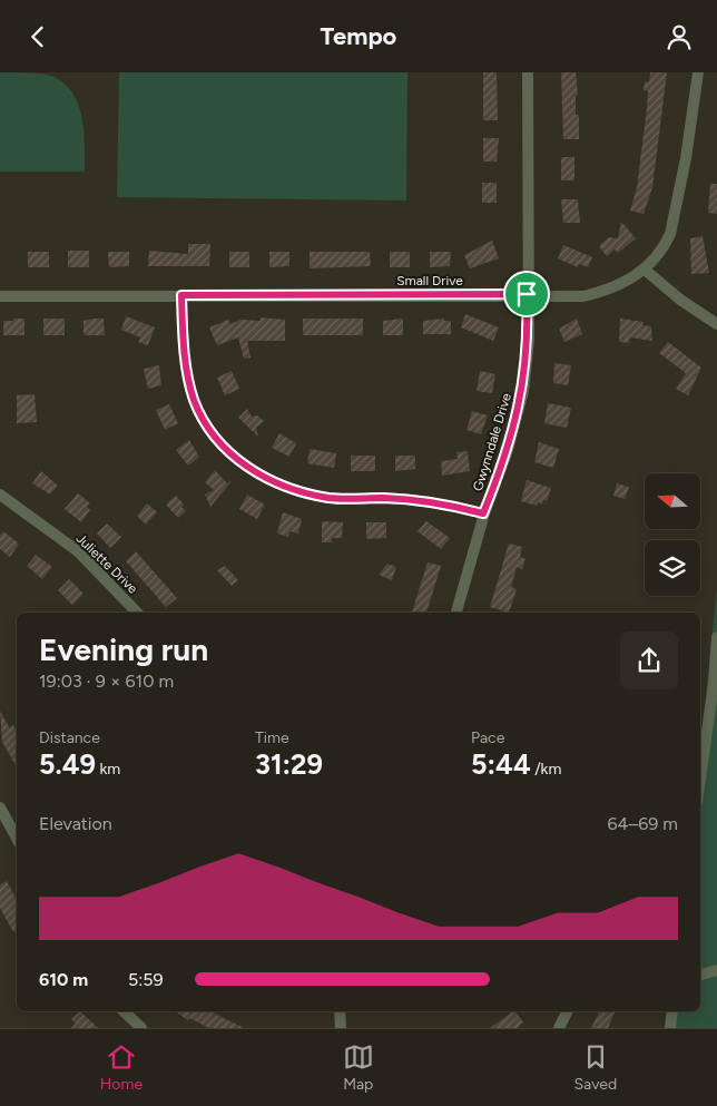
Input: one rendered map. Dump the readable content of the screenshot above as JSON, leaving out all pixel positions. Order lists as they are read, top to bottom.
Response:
{
  "streets": {
    "street": ["Small Drive", "Gwynndale Drive", "Juliette Drive"]
  },
  "crossings": [
    ["Small Drive", "Gwynndale Drive"]
  ],
  "north": "left",
  "page": {
    "header": "Tempo",
    "heading": ["Evening run", "19:03 · 9 × 610 m"],
    "stats": [
      ["Distance", "5.49 km"],
      ["Time", "31:29"],
      ["Pace", "5:44 /km"]
    ],
    "chart": ["Elevation", "64–69 m"],
    "list": [
      {
        "name": "610 m",
        "note": "5:59"
      }
    ],
    "tabs": ["Home", "Map", "Saved"]
  }
}
